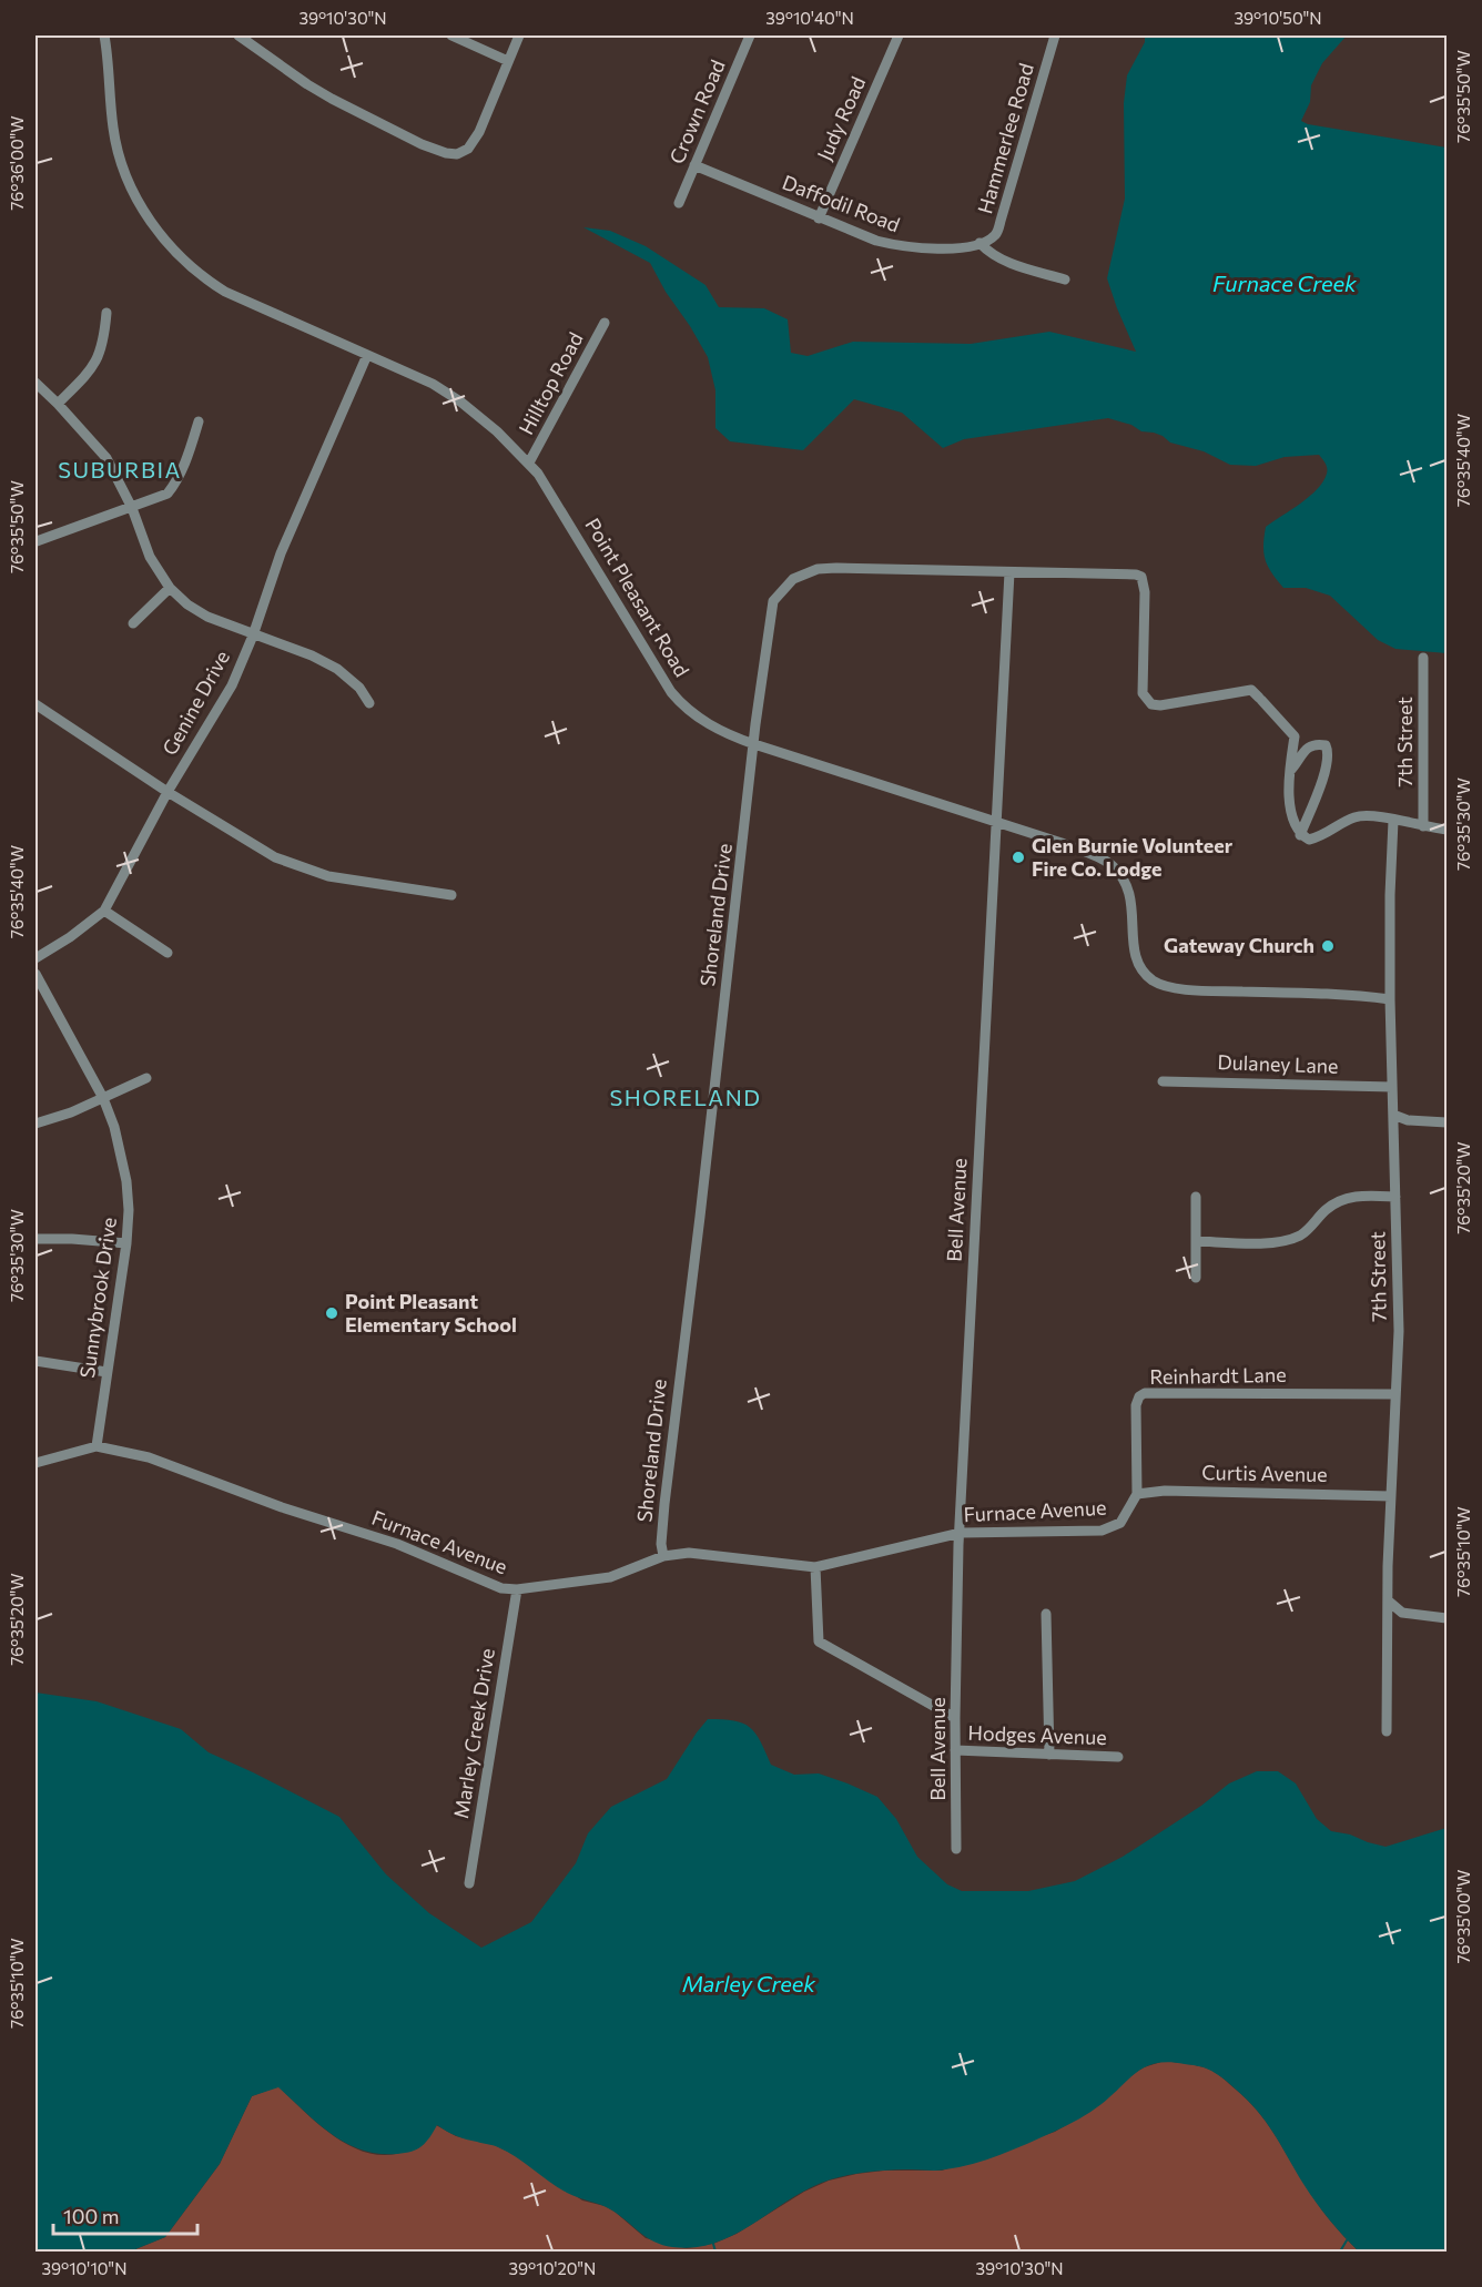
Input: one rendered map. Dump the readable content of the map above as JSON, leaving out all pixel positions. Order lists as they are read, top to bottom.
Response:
{
  "streets": {
    "street": [
      "Crown Road",
      "Judy Road",
      "Hammerlee Road",
      "Daffodil Road",
      "Hilltop Road",
      "Point Pleasant Road",
      "Genine Drive",
      "7th Street",
      "Shoreland Drive",
      "Dulaney Lane",
      "Bell Avenue",
      "Sunnybrook Drive",
      "Reinhardt Lane",
      "Curtis Avenue",
      "Furnace Avenue",
      "Marley Creek Drive",
      "Hodges Avenue"
    ]
  },
  "crossings": [
    ["Crown Road", "Daffodil Road"],
    ["Judy Road", "Daffodil Road"],
    ["Hammerlee Road", "Daffodil Road"],
    ["Hilltop Road", "Point Pleasant Road"],
    ["Point Pleasant Road", "Genine Drive"],
    ["Point Pleasant Road", "7th Street"],
    ["Point Pleasant Road", "Shoreland Drive"],
    ["Point Pleasant Road", "Bell Avenue"],
    ["7th Street", "Dulaney Lane"],
    ["7th Street", "Reinhardt Lane"],
    ["7th Street", "Curtis Avenue"],
    ["Shoreland Drive", "Bell Avenue"],
    ["Shoreland Drive", "Furnace Avenue"],
    ["Bell Avenue", "Furnace Avenue"],
    ["Bell Avenue", "Hodges Avenue"],
    ["Sunnybrook Drive", "Furnace Avenue"],
    ["Reinhardt Lane", "Curtis Avenue"],
    ["Reinhardt Lane", "Furnace Avenue"],
    ["Curtis Avenue", "Furnace Avenue"],
    ["Furnace Avenue", "Marley Creek Drive"],
    ["Furnace Avenue", "Hodges Avenue"]
  ],
  "districts": ["SUBURBIA", "SHORELAND"],
  "water": ["Furnace Creek", "Marley Creek"],
  "places": ["Glen Burnie Volunteer Fire Co. Lodge", "Gateway Church", "Point Pleasant Elementary School"],
  "scale_bar": "100 m",
  "coordinates": [
    "39°10'30\"N",
    "39°10'40\"N",
    "39°10'50\"N",
    "76°35'50\"W",
    "76°36'00\"W",
    "76°35'40\"W",
    "76°35'30\"W",
    "76°35'20\"W",
    "76°35'10\"W",
    "76°35'00\"W",
    "39°10'10\"N",
    "39°10'20\"N"
  ]
}
